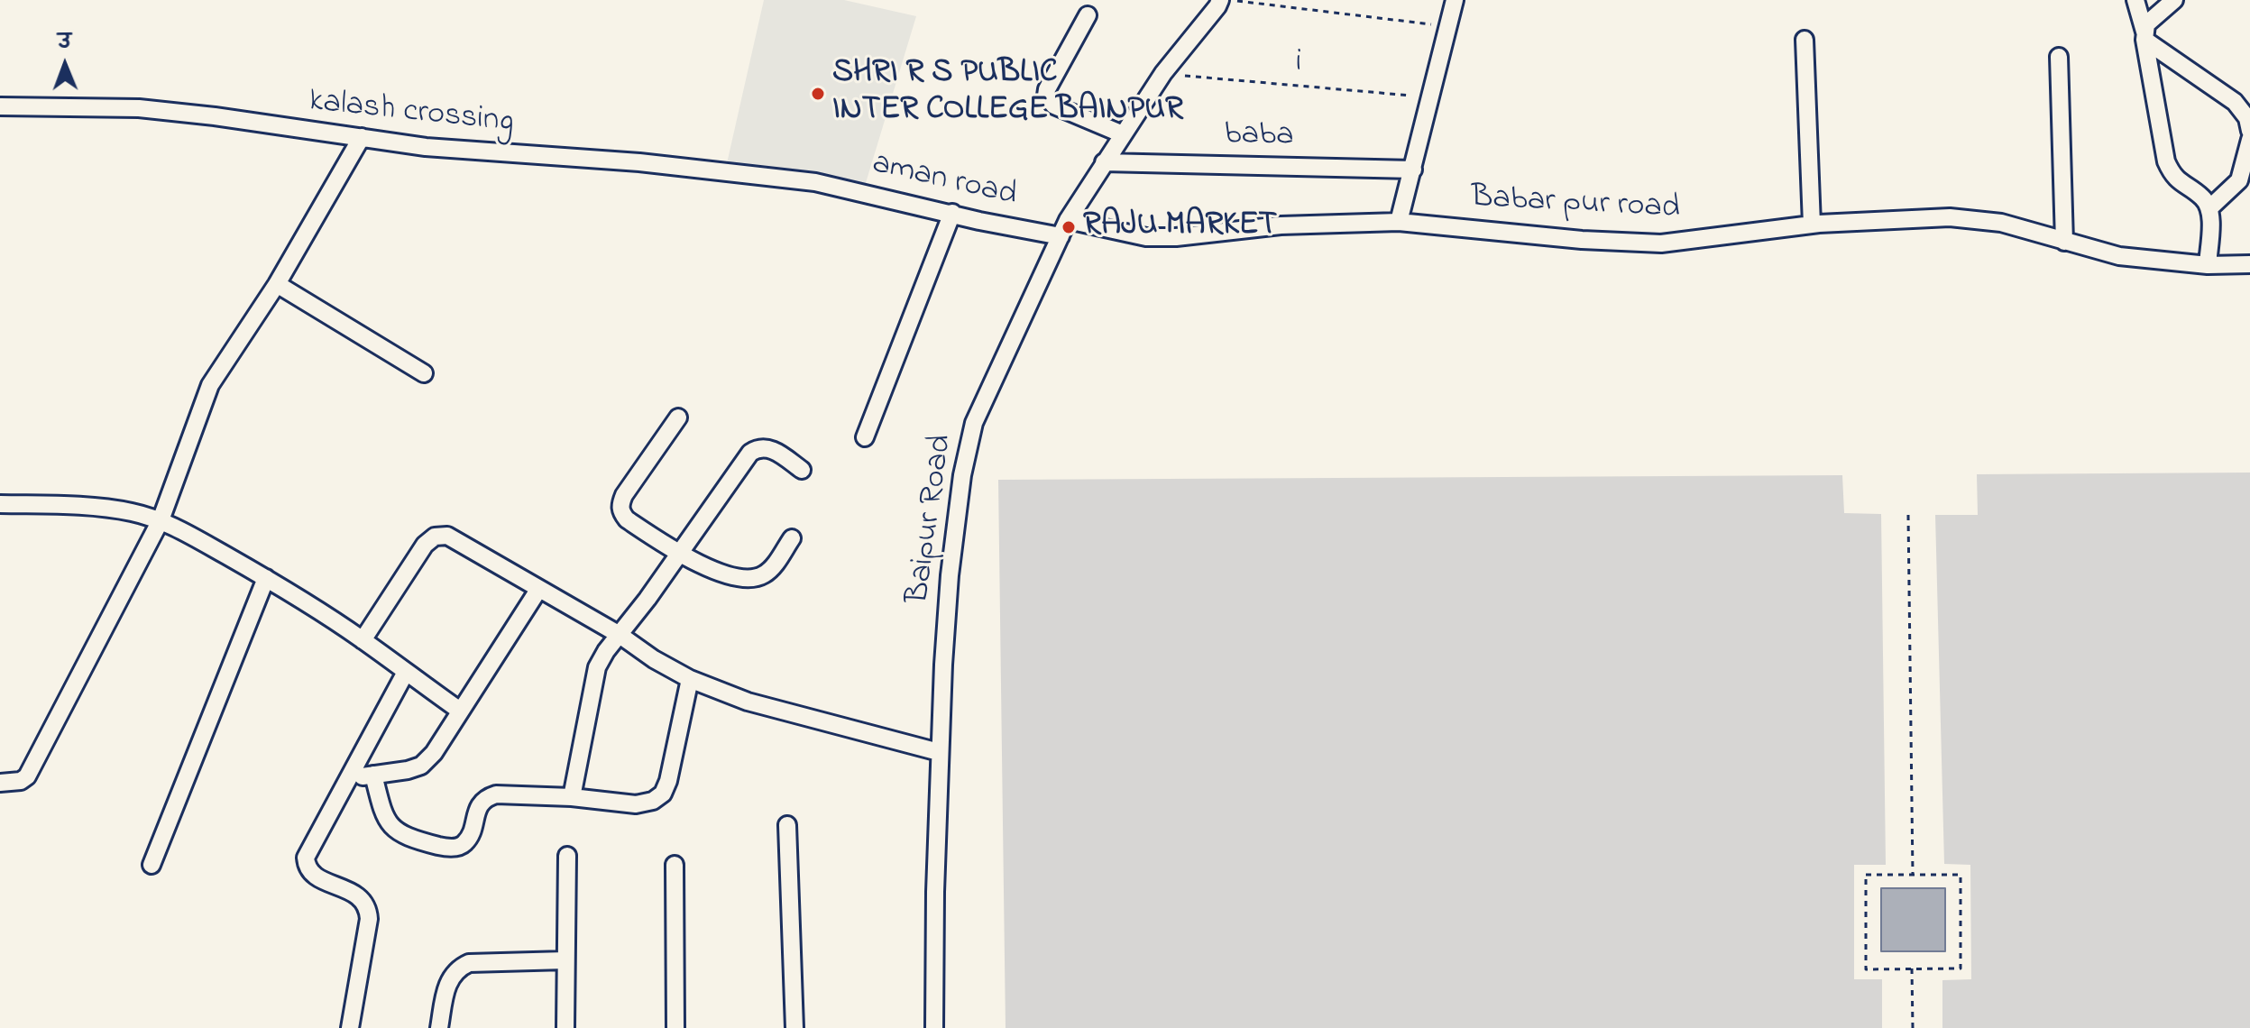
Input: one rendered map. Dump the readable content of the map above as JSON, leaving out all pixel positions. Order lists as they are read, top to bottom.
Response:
{
  "streets": {
    "street": [
      "kalash crossing",
      "baba",
      "aman road",
      "Babar pur road",
      "Baipur Road"
    ],
    "path": ["i"]
  },
  "crossings": [
    ["i", "Baipur Road"],
    ["kalash crossing", "aman road"],
    ["baba", "Baipur Road"],
    ["aman road", "Babar pur road"],
    ["aman road", "Baipur Road"],
    ["Babar pur road", "Baipur Road"]
  ],
  "places": ["SHRI R S PUBLIC INTER COLLEGE BAINPUR", "RAJU MARKET"],
  "north": "top"
}
